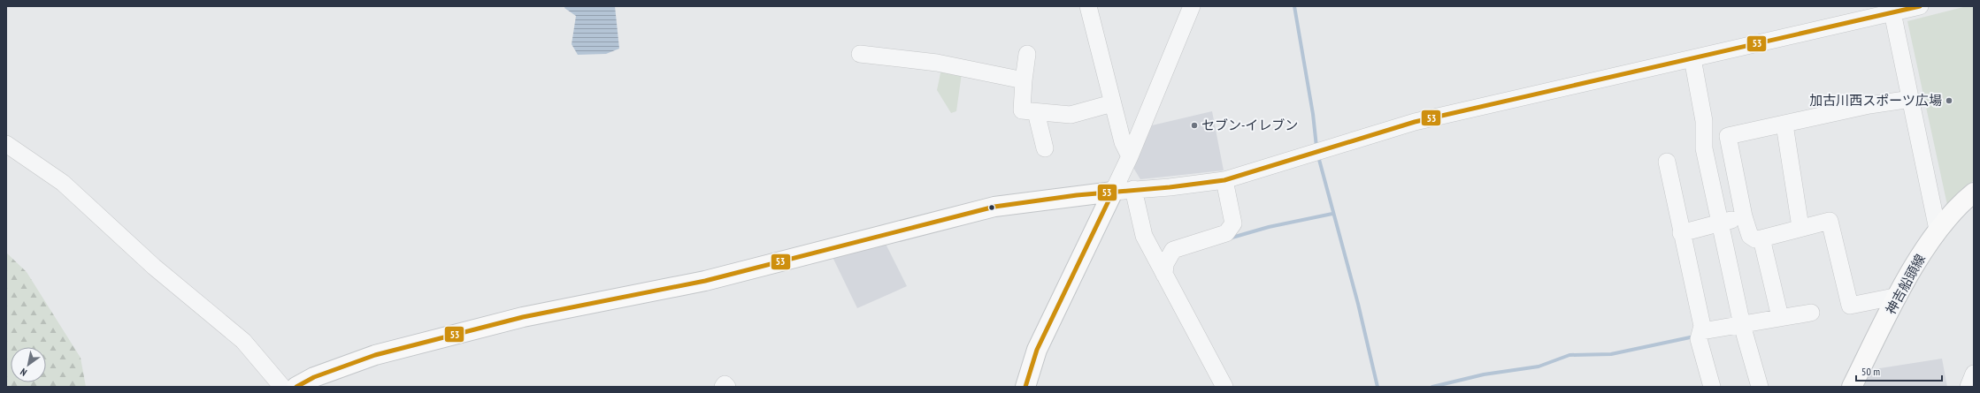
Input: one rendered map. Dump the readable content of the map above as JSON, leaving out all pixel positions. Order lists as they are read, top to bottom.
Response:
{
  "streets": {
    "main road": ["神吉船頭線"]
  },
  "places": ["加古川西スポーツ広場", "セブン-イレブン"],
  "lines": ["transit line 53"],
  "scale_bar": "50 m",
  "north": "bottom left"
}
